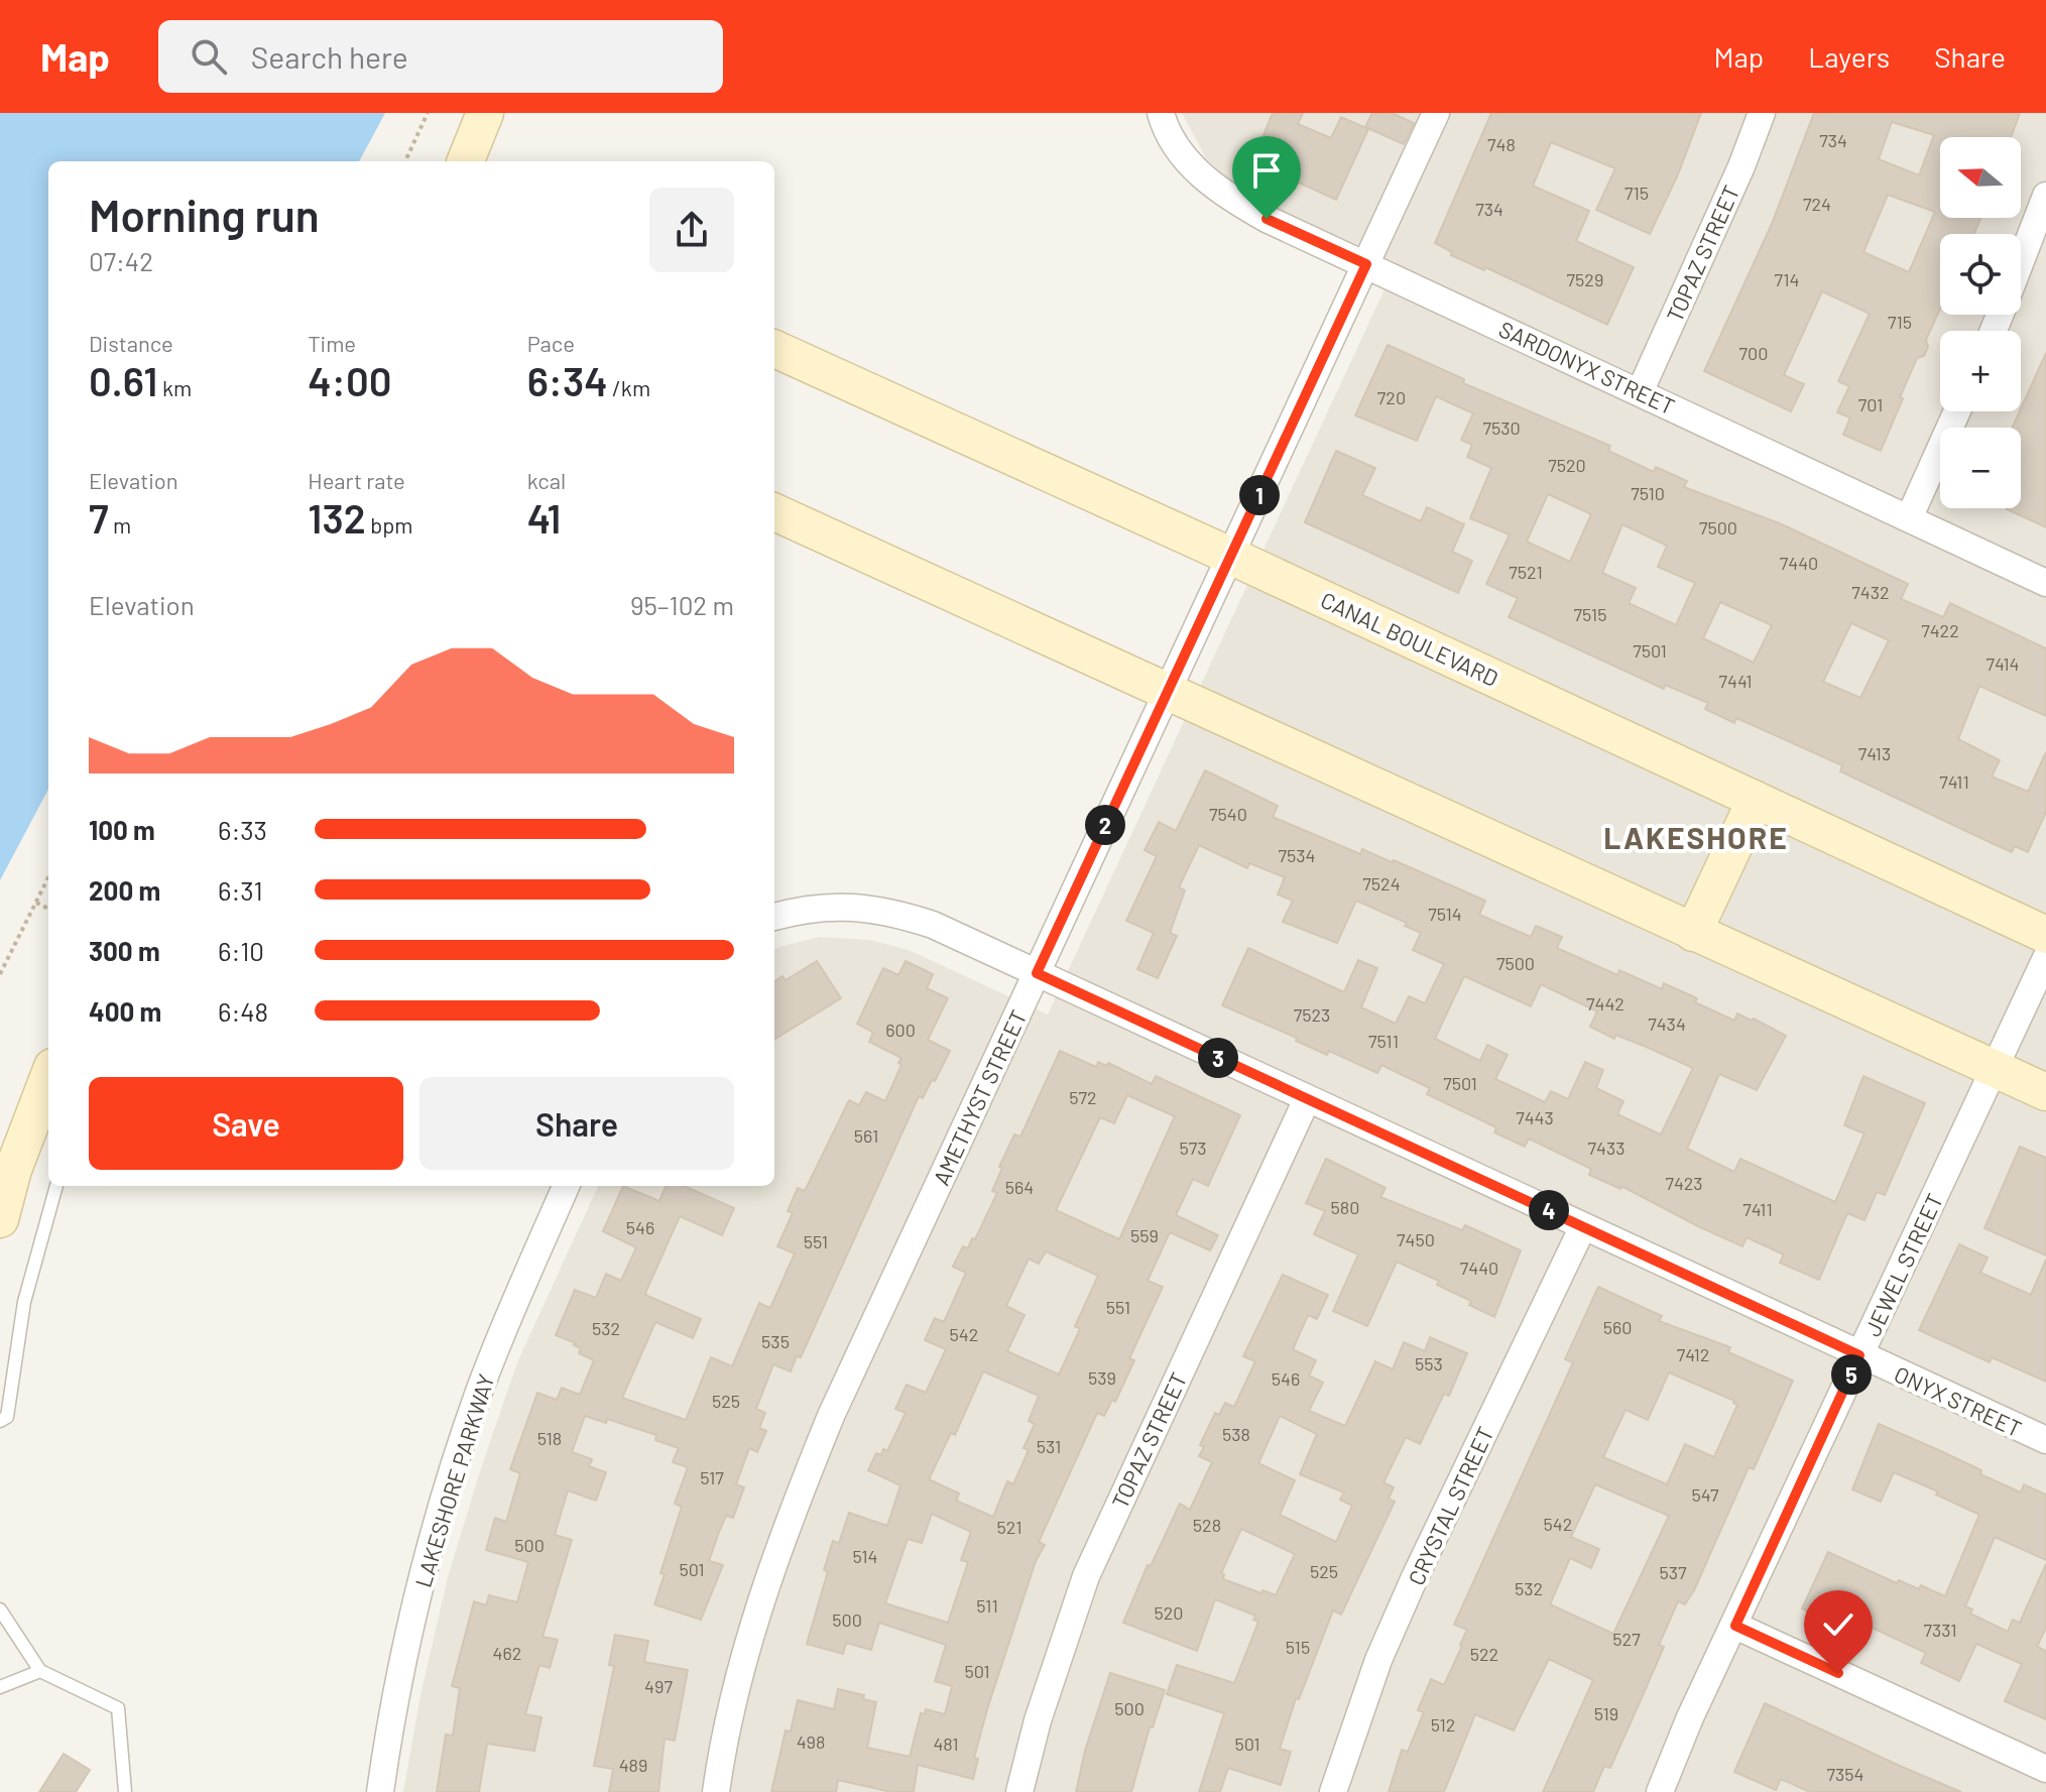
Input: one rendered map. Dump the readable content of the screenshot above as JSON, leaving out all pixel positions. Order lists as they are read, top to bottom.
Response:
{
  "streets": {
    "street": [
      "TOPAZ STREET",
      "SARDONYX STREET",
      "CANAL BOULEVARD",
      "AMETHYST STREET",
      "JEWEL STREET",
      "ONYX STREET",
      "LAKESHORE PARKWAY",
      "CRYSTAL STREET"
    ]
  },
  "crossings": [
    ["TOPAZ STREET", "SARDONYX STREET"],
    ["TOPAZ STREET", "ONYX STREET"],
    ["SARDONYX STREET", "AMETHYST STREET"],
    ["CANAL BOULEVARD", "AMETHYST STREET"],
    ["AMETHYST STREET", "ONYX STREET"],
    ["JEWEL STREET", "ONYX STREET"],
    ["ONYX STREET", "CRYSTAL STREET"]
  ],
  "districts": ["LAKESHORE"],
  "house_numbers": [
    "734",
    "748",
    "715",
    "724",
    "734",
    "7529",
    "714",
    "715",
    "700",
    "720",
    "701",
    "7530",
    "7520",
    "7510",
    "7500",
    "7440",
    "7521",
    "7432",
    "7515",
    "7422",
    "7501",
    "7414",
    "7441",
    "7413",
    "7411",
    "7540",
    "7534",
    "7524",
    "7514",
    "7500",
    "7442",
    "7523",
    "7434",
    "600",
    "7511",
    "7501",
    "572",
    "7443",
    "561",
    "573",
    "7433",
    "7423",
    "564",
    "580",
    "7411",
    "546",
    "559",
    "7450",
    "551",
    "7440",
    "551",
    "560",
    "532",
    "542",
    "535",
    "7412",
    "553",
    "539",
    "546",
    "525",
    "538",
    "518",
    "531",
    "517",
    "547",
    "542",
    "528",
    "521",
    "500",
    "514",
    "501",
    "525",
    "537",
    "532",
    "511",
    "520",
    "500",
    "7331",
    "527",
    "515",
    "462",
    "522",
    "501",
    "497",
    "500",
    "519",
    "512",
    "498",
    "481",
    "501",
    "489",
    "7354"
  ],
  "north": "left",
  "page": {
    "header": "Map",
    "search": "Search here",
    "nav": ["Map", "Layers", "Share"],
    "map_buttons": ["+", "−"],
    "heading": ["Morning run", "07:42"],
    "stats": [
      ["Distance", "0.61 km"],
      ["Time", "4:00"],
      ["Pace", "6:34 /km"],
      ["Elevation", "7 m"],
      ["Heart rate", "132 bpm"],
      ["kcal", "41"]
    ],
    "pins": [
      "1",
      "2",
      "3",
      "4",
      "5"
    ],
    "chart": ["Elevation", "95–102 m"],
    "list": [
      {
        "name": "100 m",
        "note": "6:33"
      },
      {
        "name": "200 m",
        "note": "6:31"
      },
      {
        "name": "300 m",
        "note": "6:10"
      },
      {
        "name": "400 m",
        "note": "6:48"
      }
    ],
    "buttons": ["Save", "Share"]
  }
}
